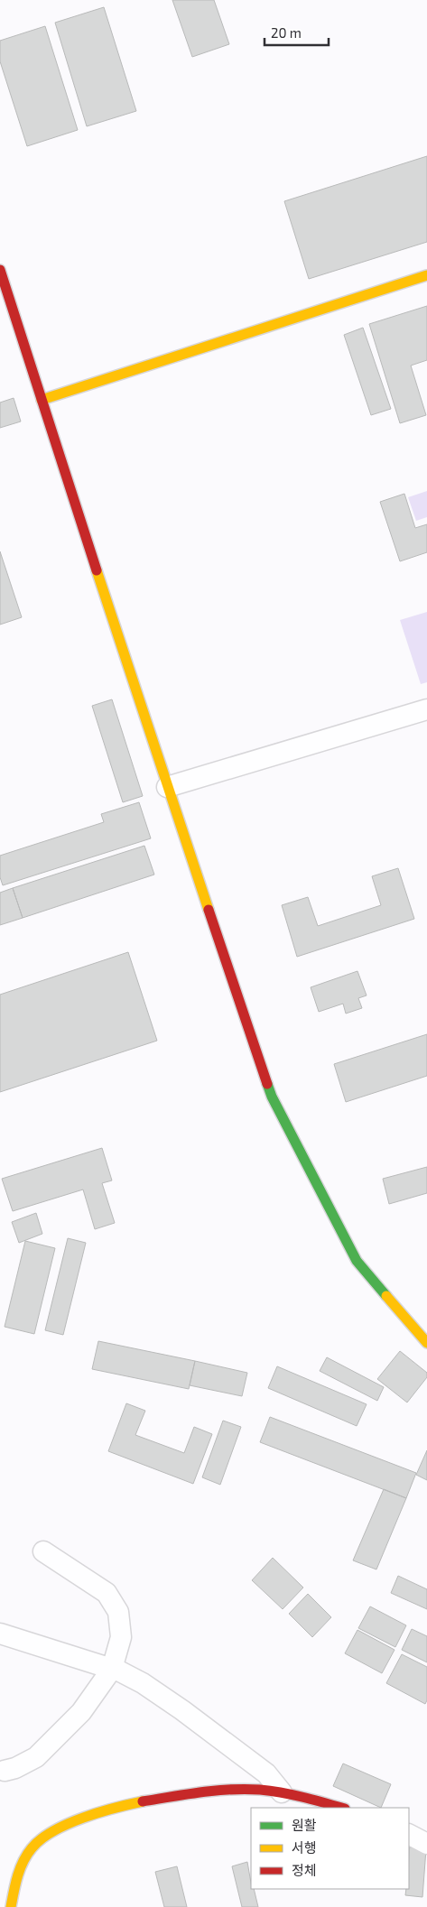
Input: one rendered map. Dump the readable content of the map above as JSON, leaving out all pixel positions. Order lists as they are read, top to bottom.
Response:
{
  "legend": ["원활", "서행", "정체"],
  "scale_bar": "20 m"
}
